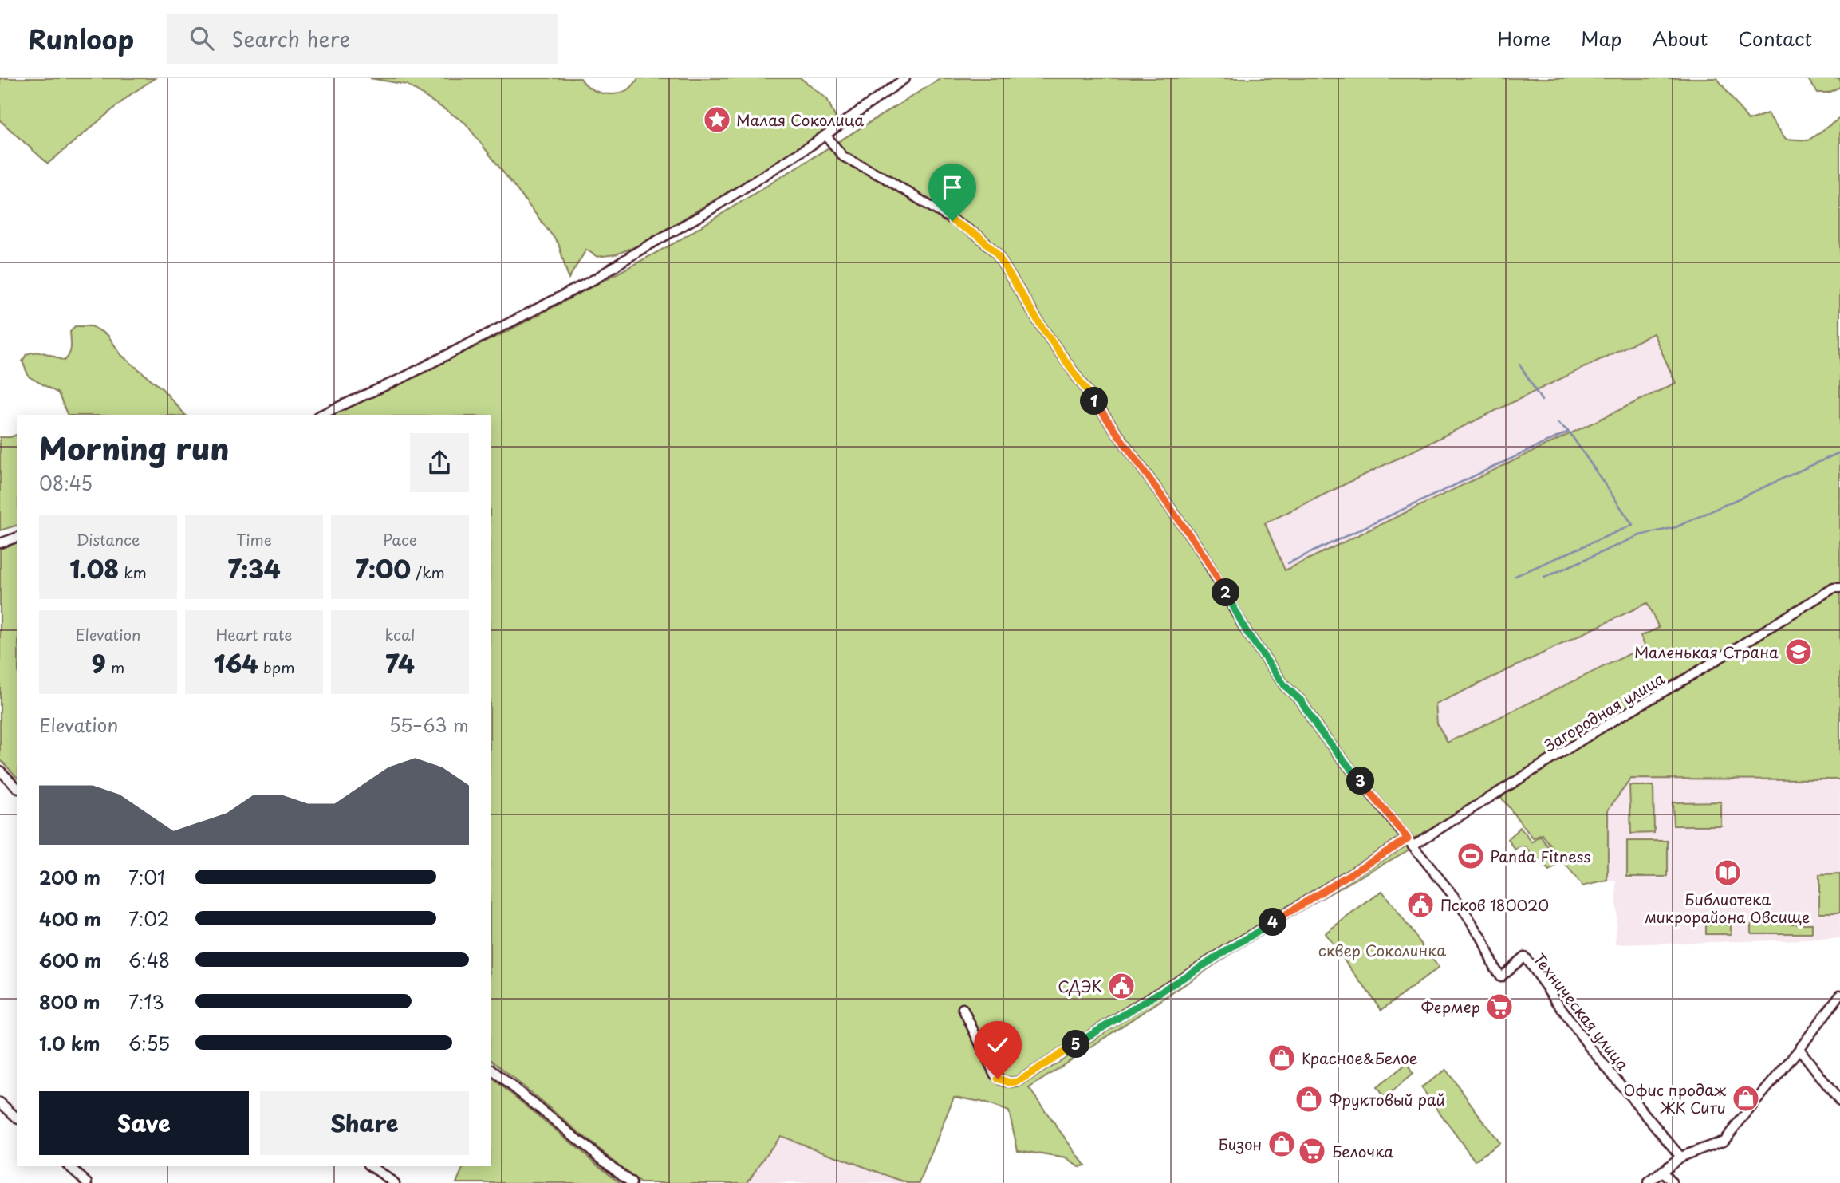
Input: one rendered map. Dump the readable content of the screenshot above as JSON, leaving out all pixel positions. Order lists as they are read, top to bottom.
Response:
{
  "streets": {
    "street": ["Загородная улица", "Техническая улица"]
  },
  "crossings": [
    ["Загородная улица", "Техническая улица"]
  ],
  "parks": ["сквер Соколинка"],
  "places": {
    "place": ["Малая Соколица"],
    "school or university": ["Маленькая Страна"],
    "sports": ["Panda Fitness"],
    "library": ["Библиотека микрорайона Овсище"],
    "public building": ["Псков 180020", "СДЭК"],
    "supermarket": ["Фермер", "Белочка"],
    "shop": [
      "Красное&Белое",
      "Офис продаж ЖК Сити",
      "Фруктовый рай",
      "Бизон"
    ]
  },
  "page": {
    "header": "Runloop",
    "search": "Search here",
    "nav": [
      "Home",
      "Map",
      "About",
      "Contact"
    ],
    "pins": [
      "1",
      "2",
      "3",
      "4",
      "5"
    ],
    "heading": ["Morning run", "08:45"],
    "stats": [
      ["Distance", "1.08 km"],
      ["Time", "7:34"],
      ["Pace", "7:00 /km"],
      ["Elevation", "9 m"],
      ["Heart rate", "164 bpm"],
      ["kcal", "74"]
    ],
    "chart": ["Elevation", "55–63 m"],
    "list": [
      {
        "name": "200 m",
        "note": "7:01"
      },
      {
        "name": "400 m",
        "note": "7:02"
      },
      {
        "name": "600 m",
        "note": "6:48"
      },
      {
        "name": "800 m",
        "note": "7:13"
      },
      {
        "name": "1.0 km",
        "note": "6:55"
      }
    ],
    "buttons": ["Save", "Share"]
  }
}
